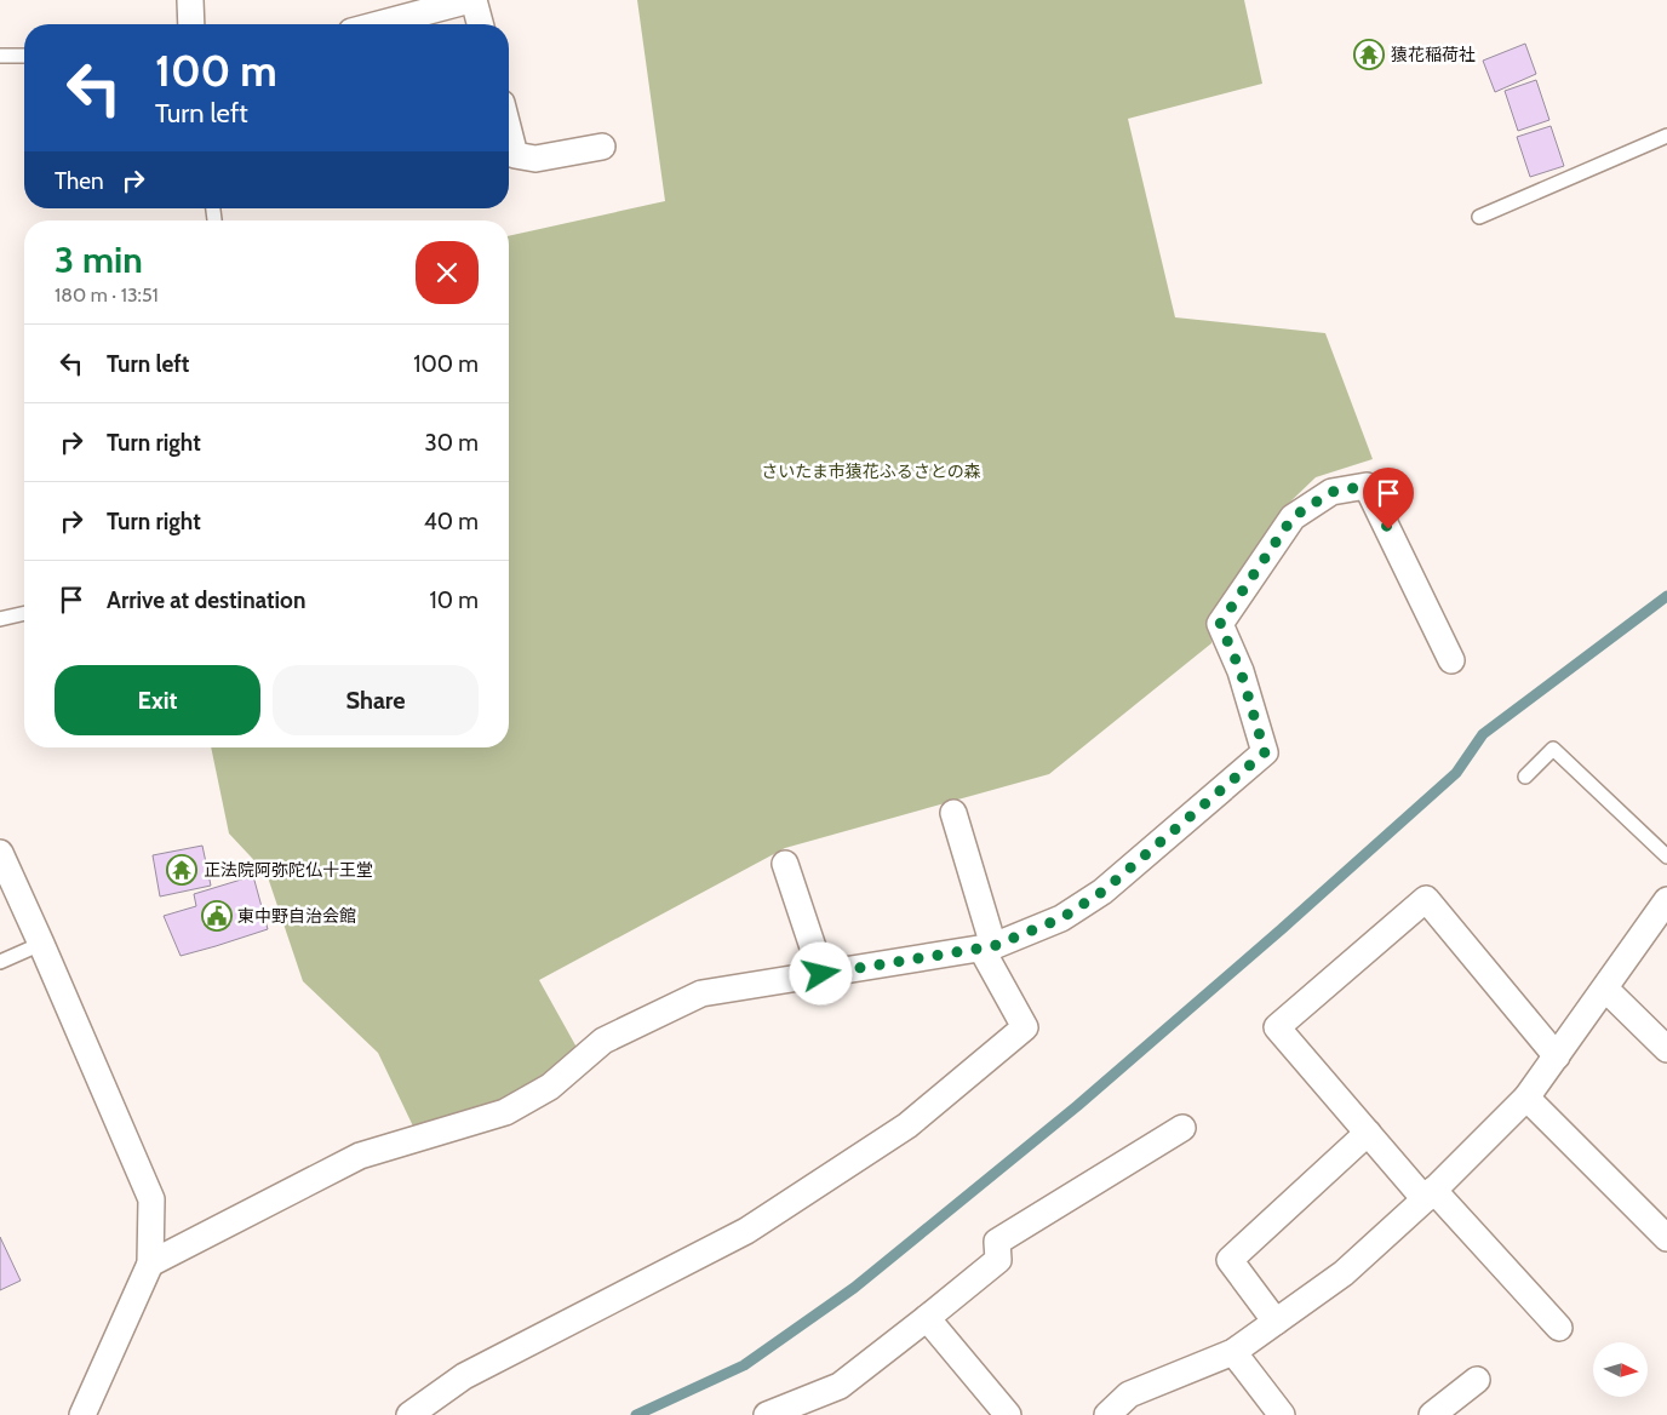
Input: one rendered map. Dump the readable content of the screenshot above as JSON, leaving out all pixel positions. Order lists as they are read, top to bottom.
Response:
{
  "parks": ["さいたま市猿花ふるさとの森"],
  "places": {
    "temple": ["猿花稲荷社", "正法院阿弥陀仏十王堂"],
    "public building": ["東中野自治会館"]
  },
  "north": "right",
  "page": {
    "turn": ["100 m", "Turn left"],
    "then": "Then",
    "heading": ["3 min", "180 m · 13:51"],
    "list": [
      {
        "name": "Turn left",
        "value": "100 m"
      },
      {
        "name": "Turn right",
        "value": "30 m"
      },
      {
        "name": "Turn right",
        "value": "40 m"
      },
      {
        "name": "Arrive at destination",
        "value": "10 m"
      }
    ],
    "buttons": ["Exit", "Share"]
  }
}
